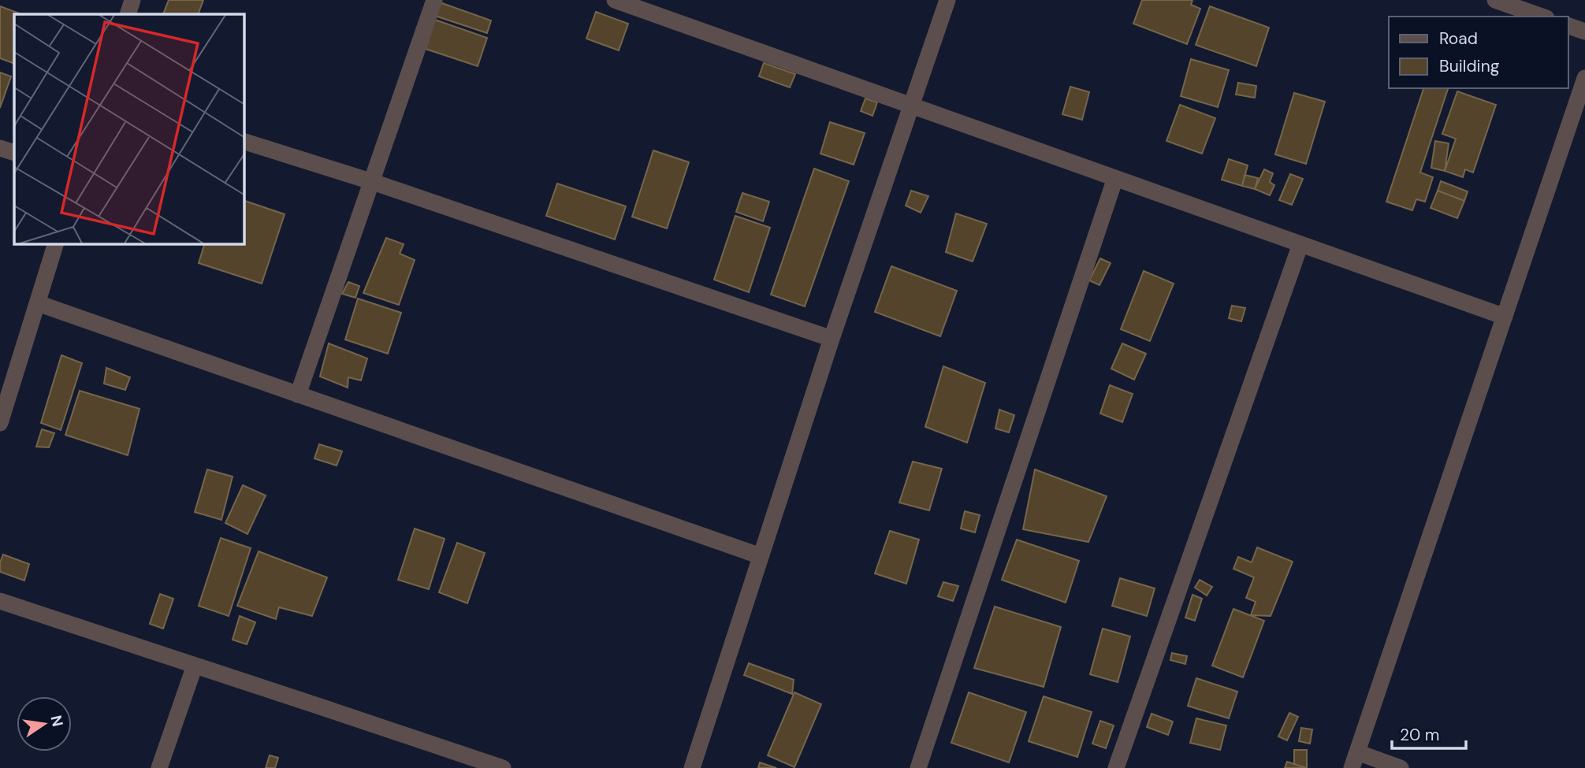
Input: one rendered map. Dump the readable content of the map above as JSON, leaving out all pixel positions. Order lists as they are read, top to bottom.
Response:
{
  "legend": ["Road", "Building"],
  "scale_bar": "20 m",
  "north": "right"
}
